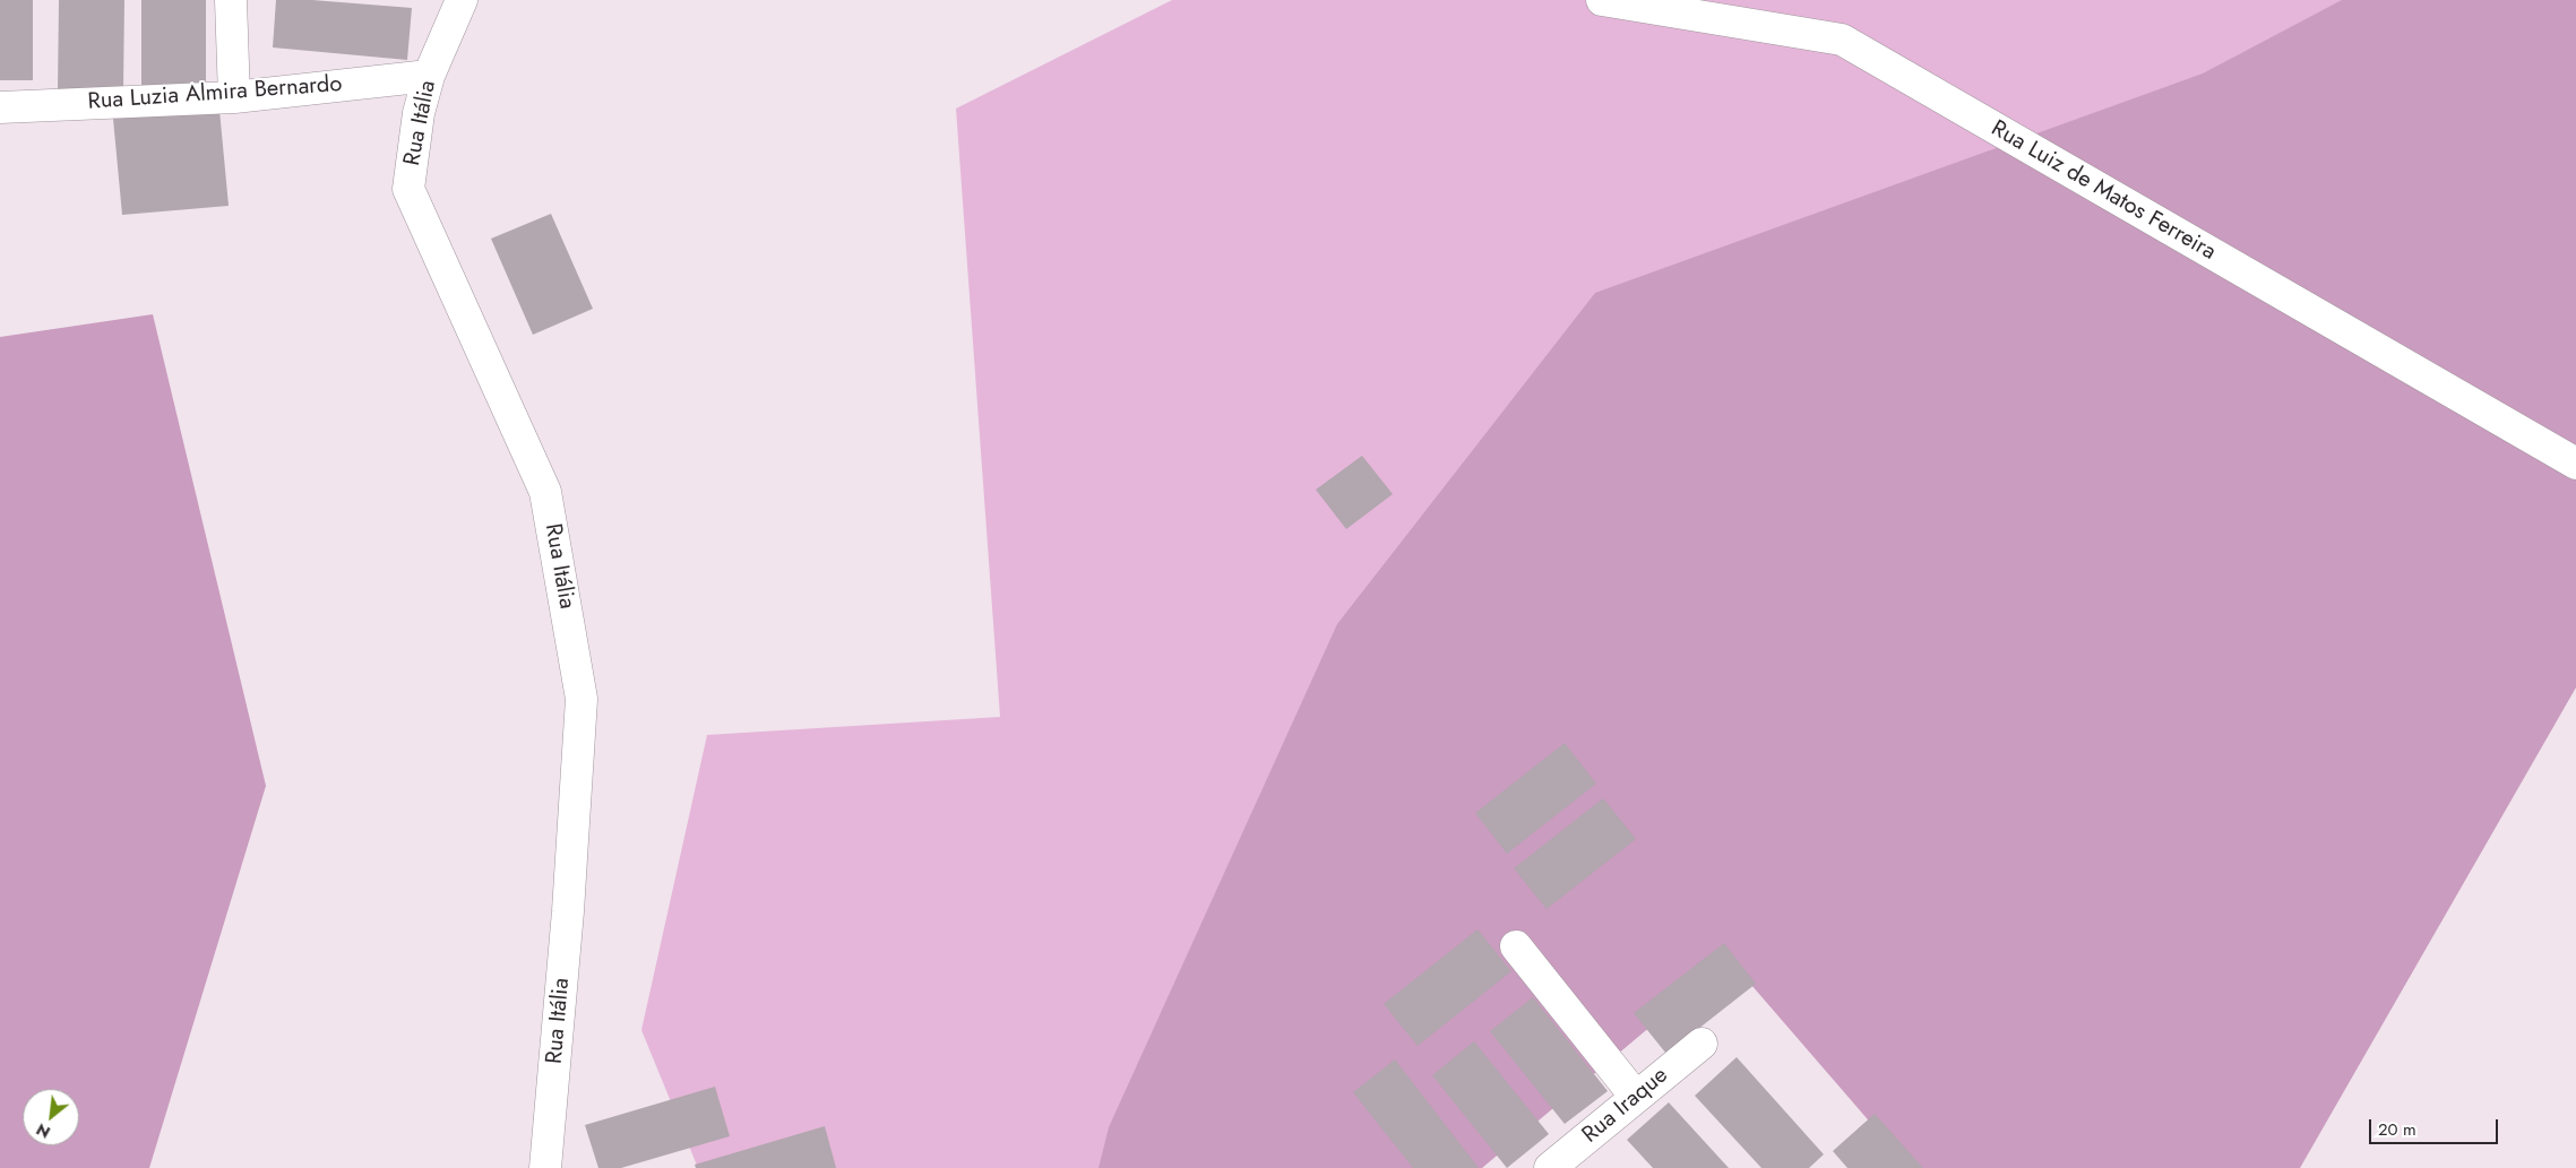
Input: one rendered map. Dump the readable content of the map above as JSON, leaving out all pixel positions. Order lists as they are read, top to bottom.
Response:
{
  "streets": {
    "street": [
      "Rua Luzia Almira Bernardo",
      "Rua Itália",
      "Rua Luiz de Matos Ferreira",
      "Rua Iraque"
    ]
  },
  "crossings": [
    ["Rua Luzia Almira Bernardo", "Rua Itália"]
  ],
  "scale_bar": "20 m",
  "north": "bottom left"
}
